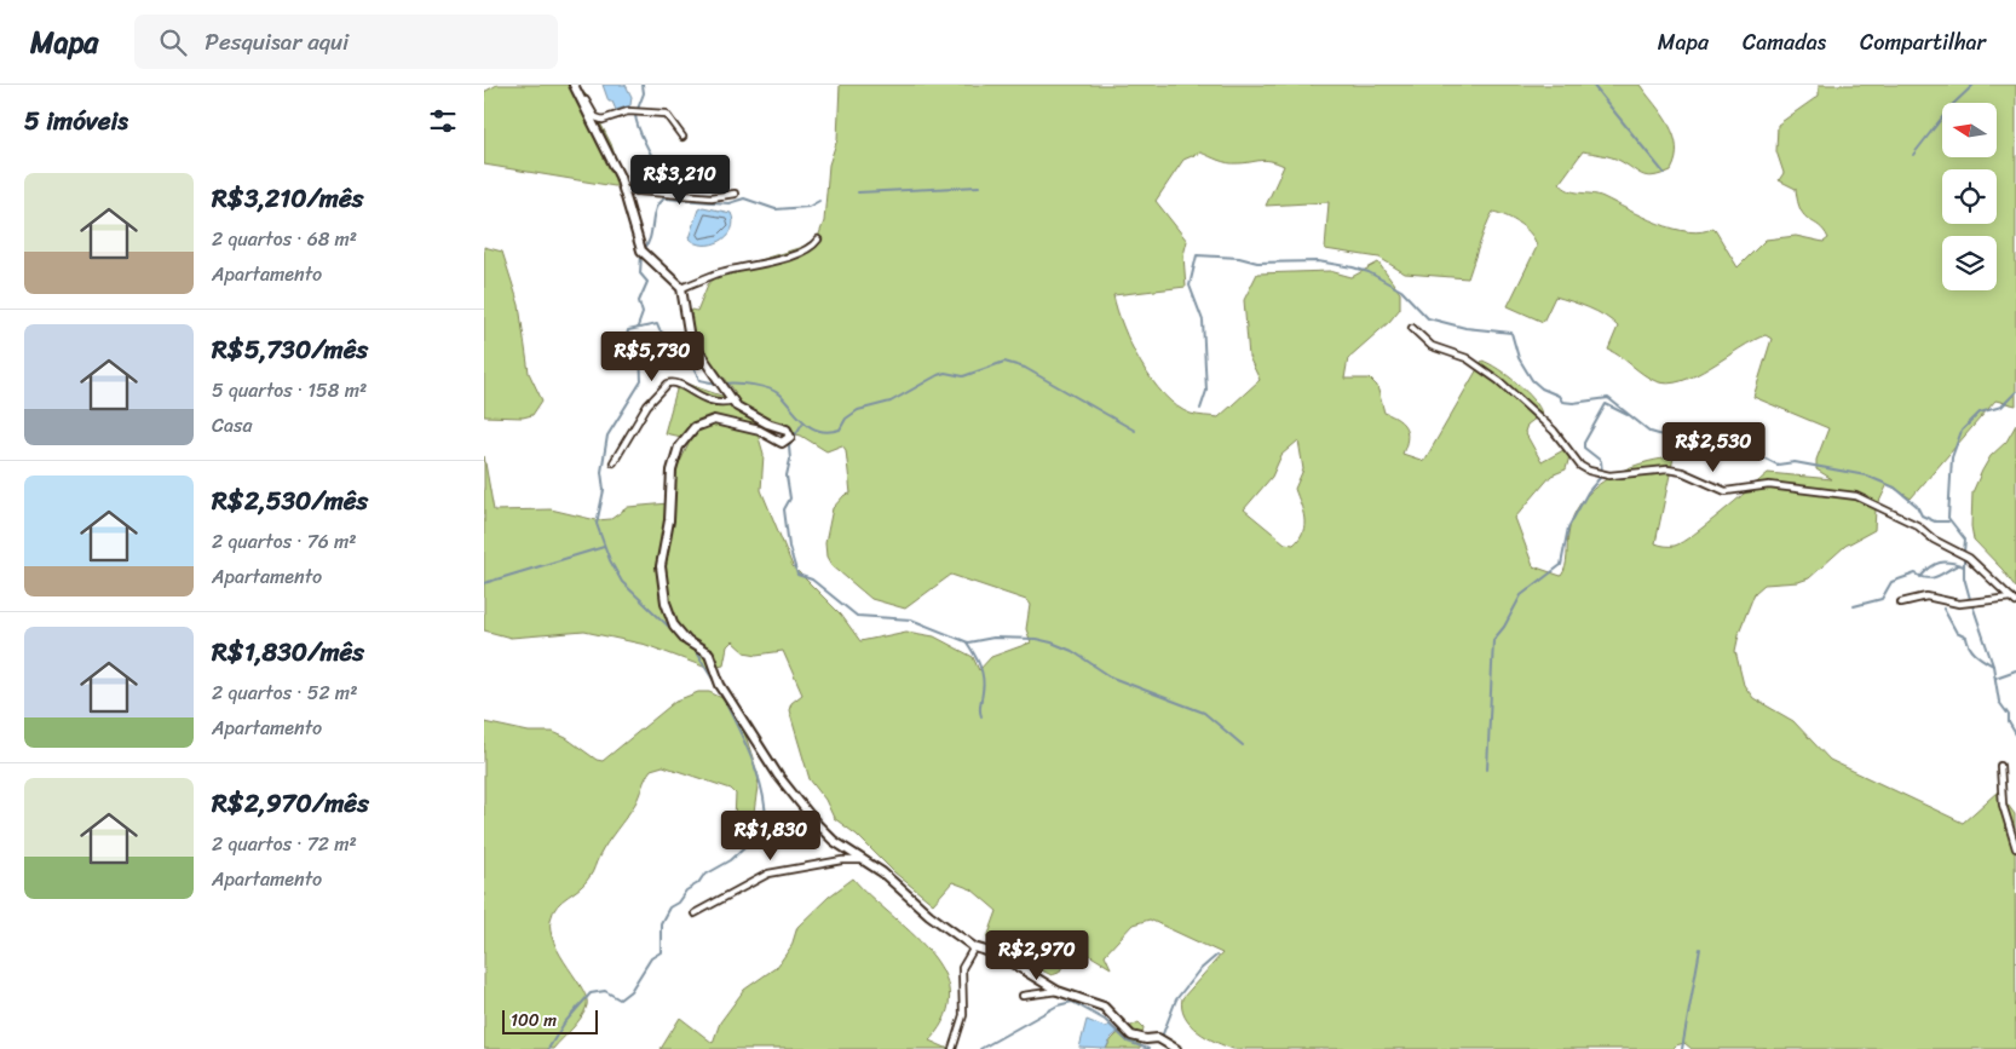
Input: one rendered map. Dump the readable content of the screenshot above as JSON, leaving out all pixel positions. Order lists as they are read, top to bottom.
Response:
{
  "scale_bar": "100 m",
  "north": "left",
  "page": {
    "header": "Mapa",
    "search": "Pesquisar aqui",
    "nav": ["Mapa", "Camadas", "Compartilhar"],
    "heading": "5 imóveis",
    "price": [
      "R$3,210",
      "R$5,730",
      "R$2,530",
      "R$1,830",
      "R$2,970"
    ],
    "list": [
      {
        "name": "R$3,210/mês",
        "note": "2 quartos · 68 m² · Apartamento"
      },
      {
        "name": "R$5,730/mês",
        "note": "5 quartos · 158 m² · Casa"
      },
      {
        "name": "R$2,530/mês",
        "note": "2 quartos · 76 m² · Apartamento"
      },
      {
        "name": "R$1,830/mês",
        "note": "2 quartos · 52 m² · Apartamento"
      },
      {
        "name": "R$2,970/mês",
        "note": "2 quartos · 72 m² · Apartamento"
      }
    ],
    "scale": "100 m"
  }
}
